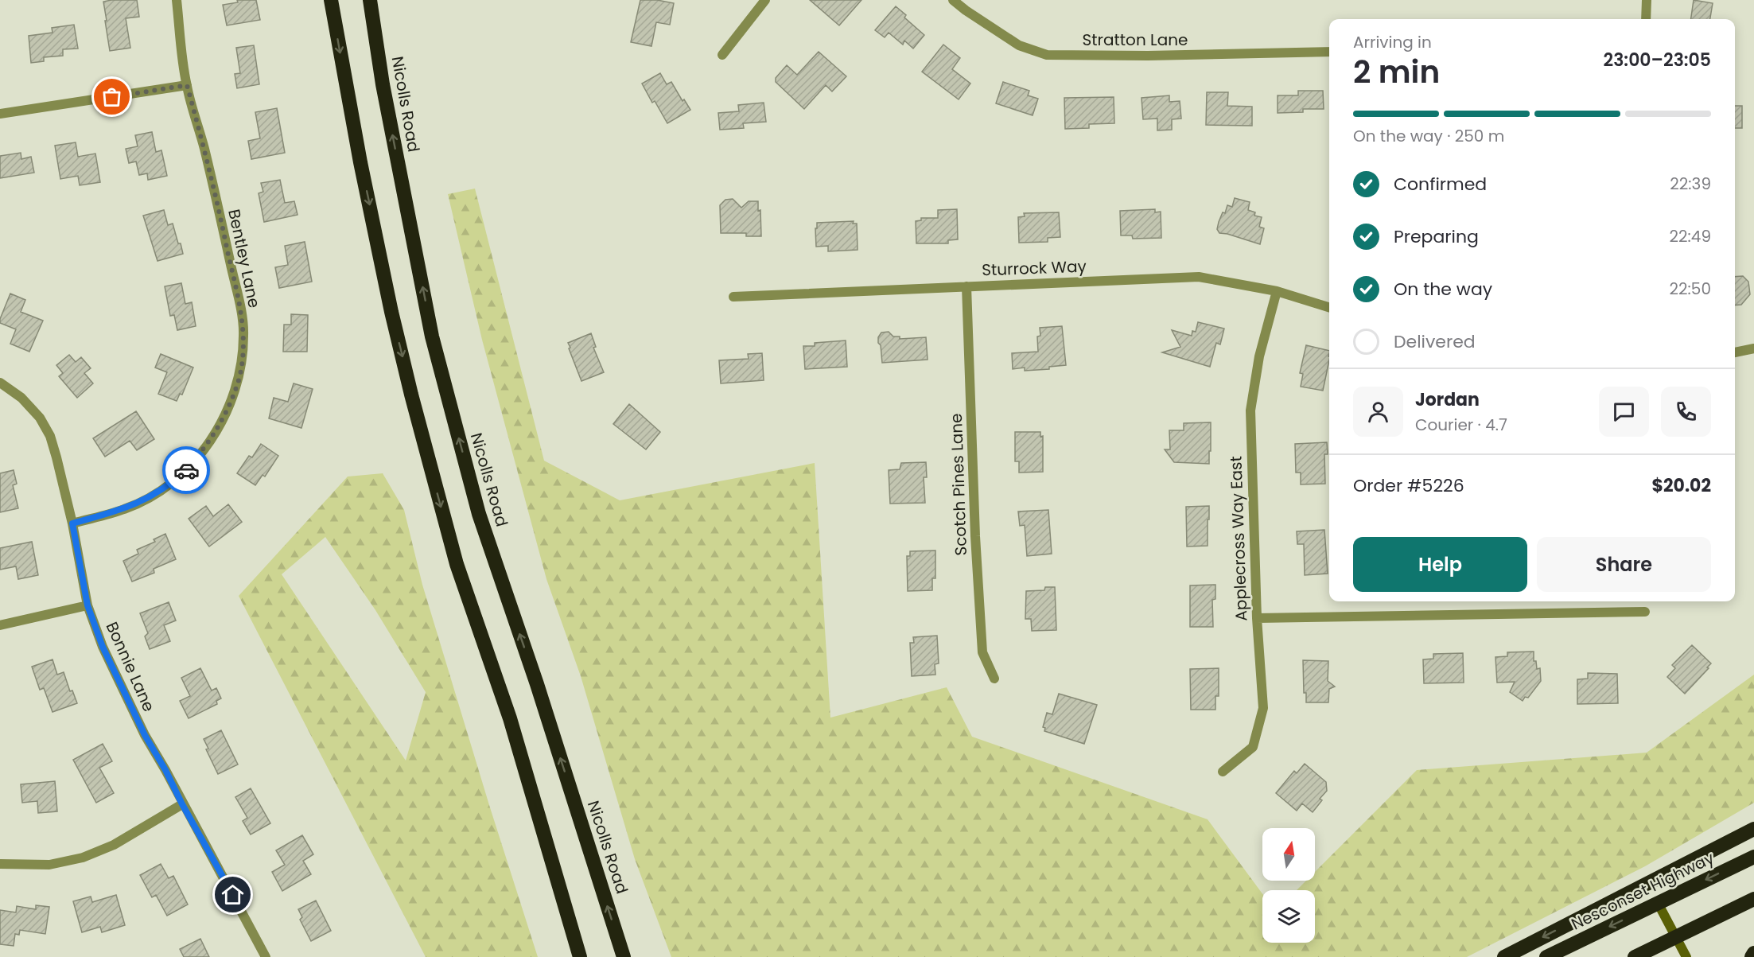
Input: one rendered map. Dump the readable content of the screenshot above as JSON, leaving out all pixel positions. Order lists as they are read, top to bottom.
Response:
{
  "streets": {
    "highway": ["Nicolls Road", "Nesconset Highway"],
    "street": [
      "Stratton Lane",
      "Bentley Lane",
      "Sturrock Way",
      "Scotch Pines Lane",
      "Applecross Way East",
      "Bonnie Lane"
    ]
  },
  "crossings": [
    ["Bentley Lane", "Bonnie Lane"],
    ["Sturrock Way", "Scotch Pines Lane"],
    ["Sturrock Way", "Applecross Way East"]
  ],
  "north": "top",
  "page": {
    "heading": ["2 min", "Arriving in", "23:00–23:05"],
    "panel": [
      "Jordan",
      "Courier · 4.7",
      "Order #5226",
      "$20.02"
    ],
    "bar": "On the way · 250 m",
    "list": [
      ["Confirmed", "22:39"],
      ["Preparing", "22:49"],
      ["On the way", "22:50"],
      "Delivered"
    ],
    "buttons": ["Help", "Share"]
  }
}
